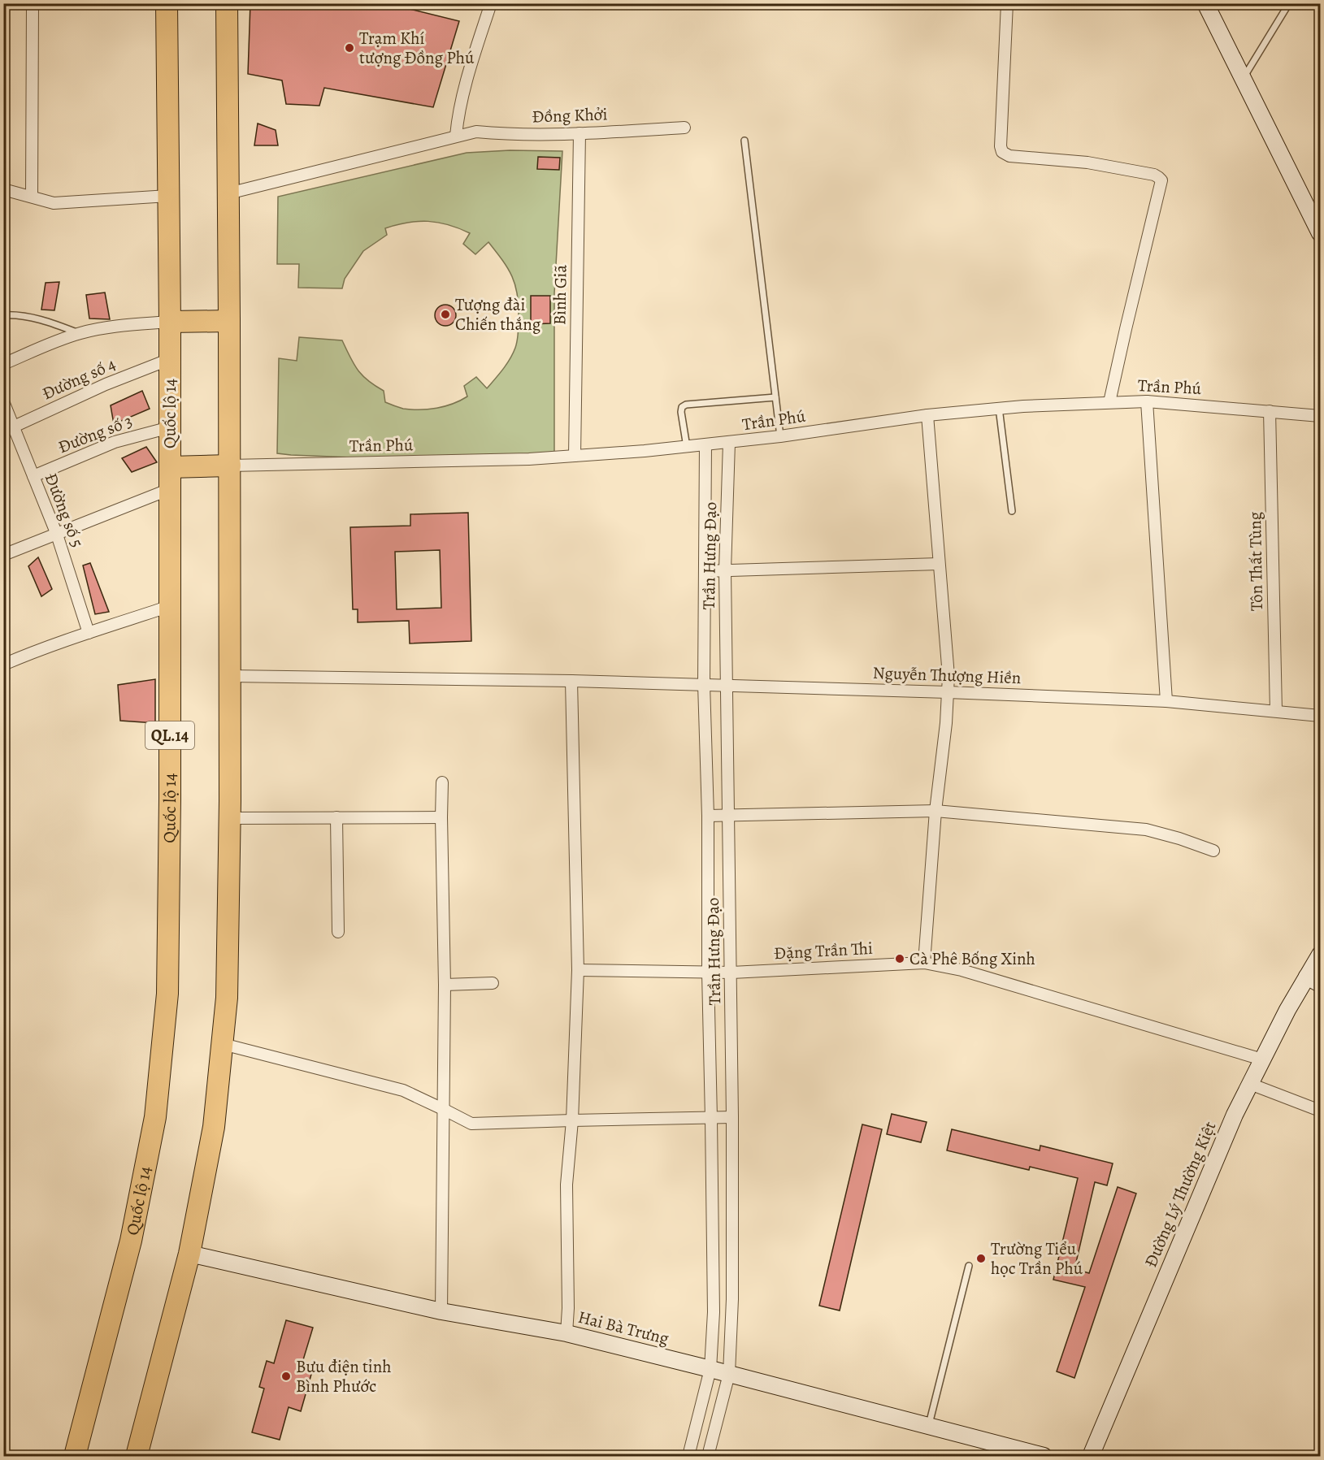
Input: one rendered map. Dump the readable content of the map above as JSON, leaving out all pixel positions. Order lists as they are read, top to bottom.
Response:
{
  "streets": {
    "highway": ["Quốc lộ 14", "QL.14"],
    "street": [
      "Đồng Khởi",
      "Bình Giã",
      "Đường số 4",
      "Trần Phú",
      "Đường số 3",
      "Đường số 5",
      "Trần Hưng Đạo",
      "Tôn Thất Tùng",
      "Nguyễn Thượng Hiền",
      "Đặng Trần Thi",
      "Đường Lý Thường Kiệt",
      "Hai Bà Trưng"
    ]
  },
  "crossings": [
    ["Đồng Khởi", "Bình Giã"],
    ["Bình Giã", "Trần Phú"],
    ["Đường số 4", "Quốc lộ 14"],
    ["Đường số 4", "Đường số 5"],
    ["Trần Phú", "Trần Hưng Đạo"],
    ["Trần Phú", "Tôn Thất Tùng"],
    ["Quốc lộ 14", "Đường số 3"],
    ["Đường số 3", "Đường số 5"],
    ["Trần Hưng Đạo", "Nguyễn Thượng Hiền"],
    ["Trần Hưng Đạo", "Đặng Trần Thi"],
    ["Trần Hưng Đạo", "Hai Bà Trưng"],
    ["Tôn Thất Tùng", "Nguyễn Thượng Hiền"],
    ["Đặng Trần Thi", "Đường Lý Thường Kiệt"]
  ],
  "places": [
    "Trạm Khí tượng Đồng Phú",
    "Tượng đài Chiến thắng",
    "Cà Phê Bống Xinh",
    "Trường Tiểu học Trần Phú",
    "Bưu điện tỉnh Bình Phước"
  ]
}
